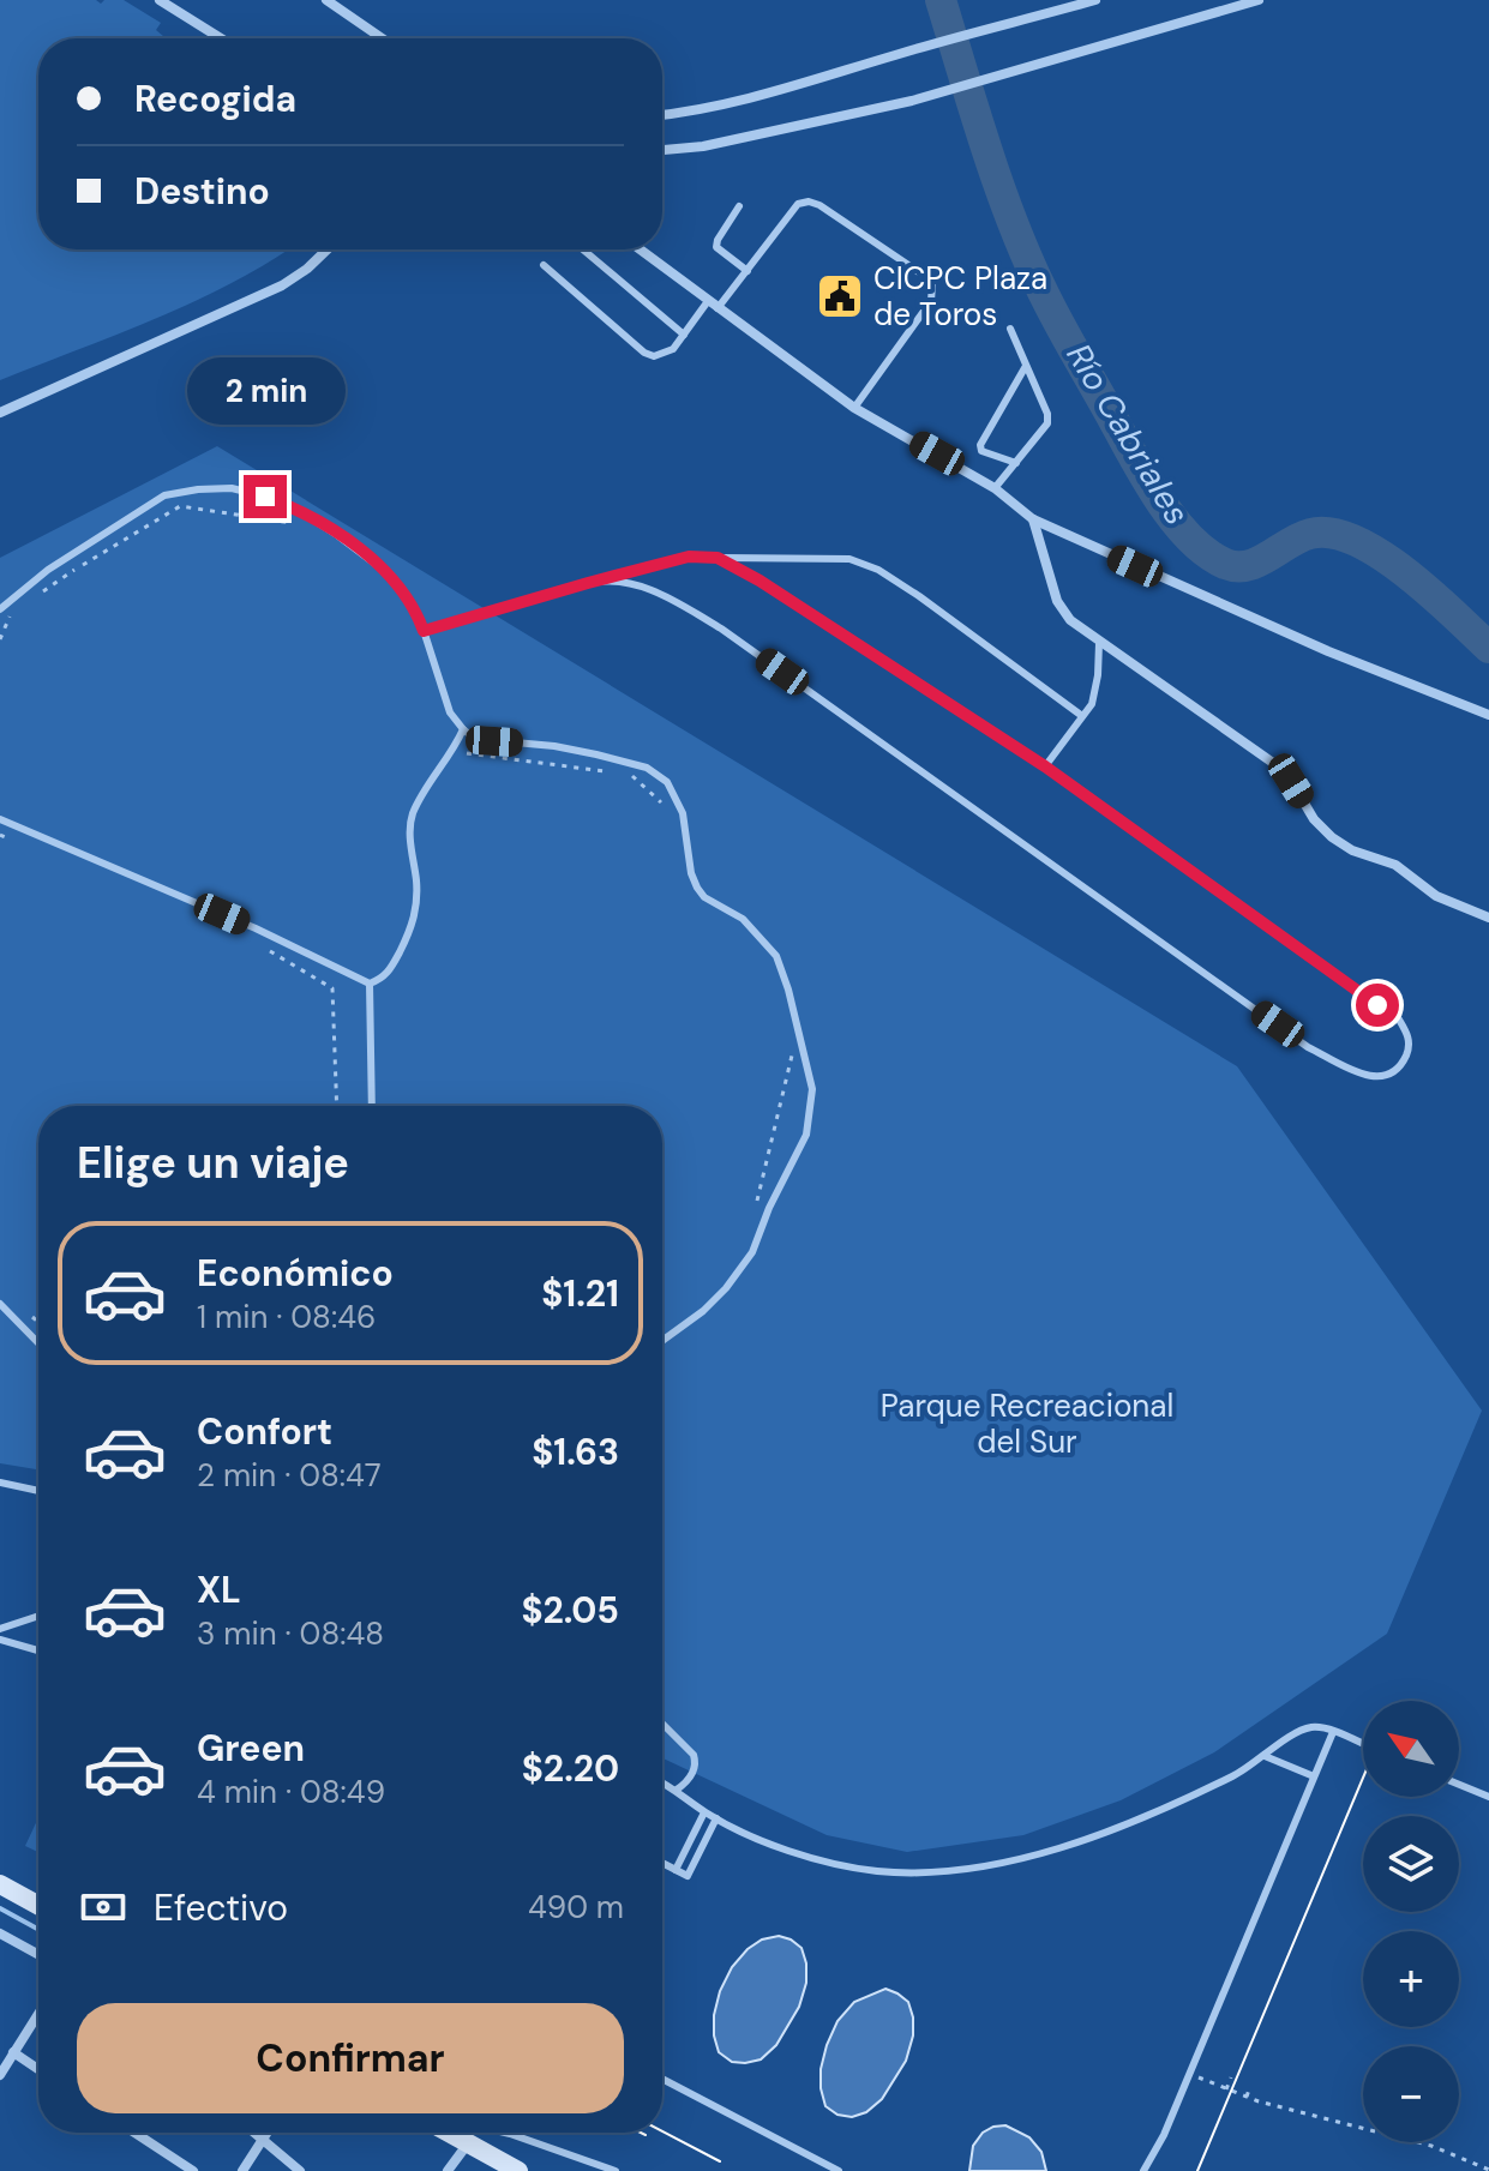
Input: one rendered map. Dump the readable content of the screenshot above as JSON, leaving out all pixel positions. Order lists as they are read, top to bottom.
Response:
{
  "water": ["Río Cabriales"],
  "parks": ["Parque Recreacional del Sur"],
  "places": {
    "public building": ["CICPC Plaza de Toros"]
  },
  "north": "top left",
  "page": {
    "banner": ["Recogida", "Destino"],
    "bubble": "2 min",
    "heading": "Elige un viaje",
    "list": [
      {
        "name": "Económico",
        "note": "1 min · 08:46",
        "value": "$1.21"
      },
      {
        "name": "Confort",
        "note": "2 min · 08:47",
        "value": "$1.63"
      },
      {
        "name": "XL",
        "note": "3 min · 08:48",
        "value": "$2.05"
      },
      {
        "name": "Green",
        "note": "4 min · 08:49",
        "value": "$2.20"
      }
    ],
    "map_buttons": ["+", "−"],
    "pay": ["Efectivo", "490 m"],
    "buttons": "Confirmar"
  }
}
